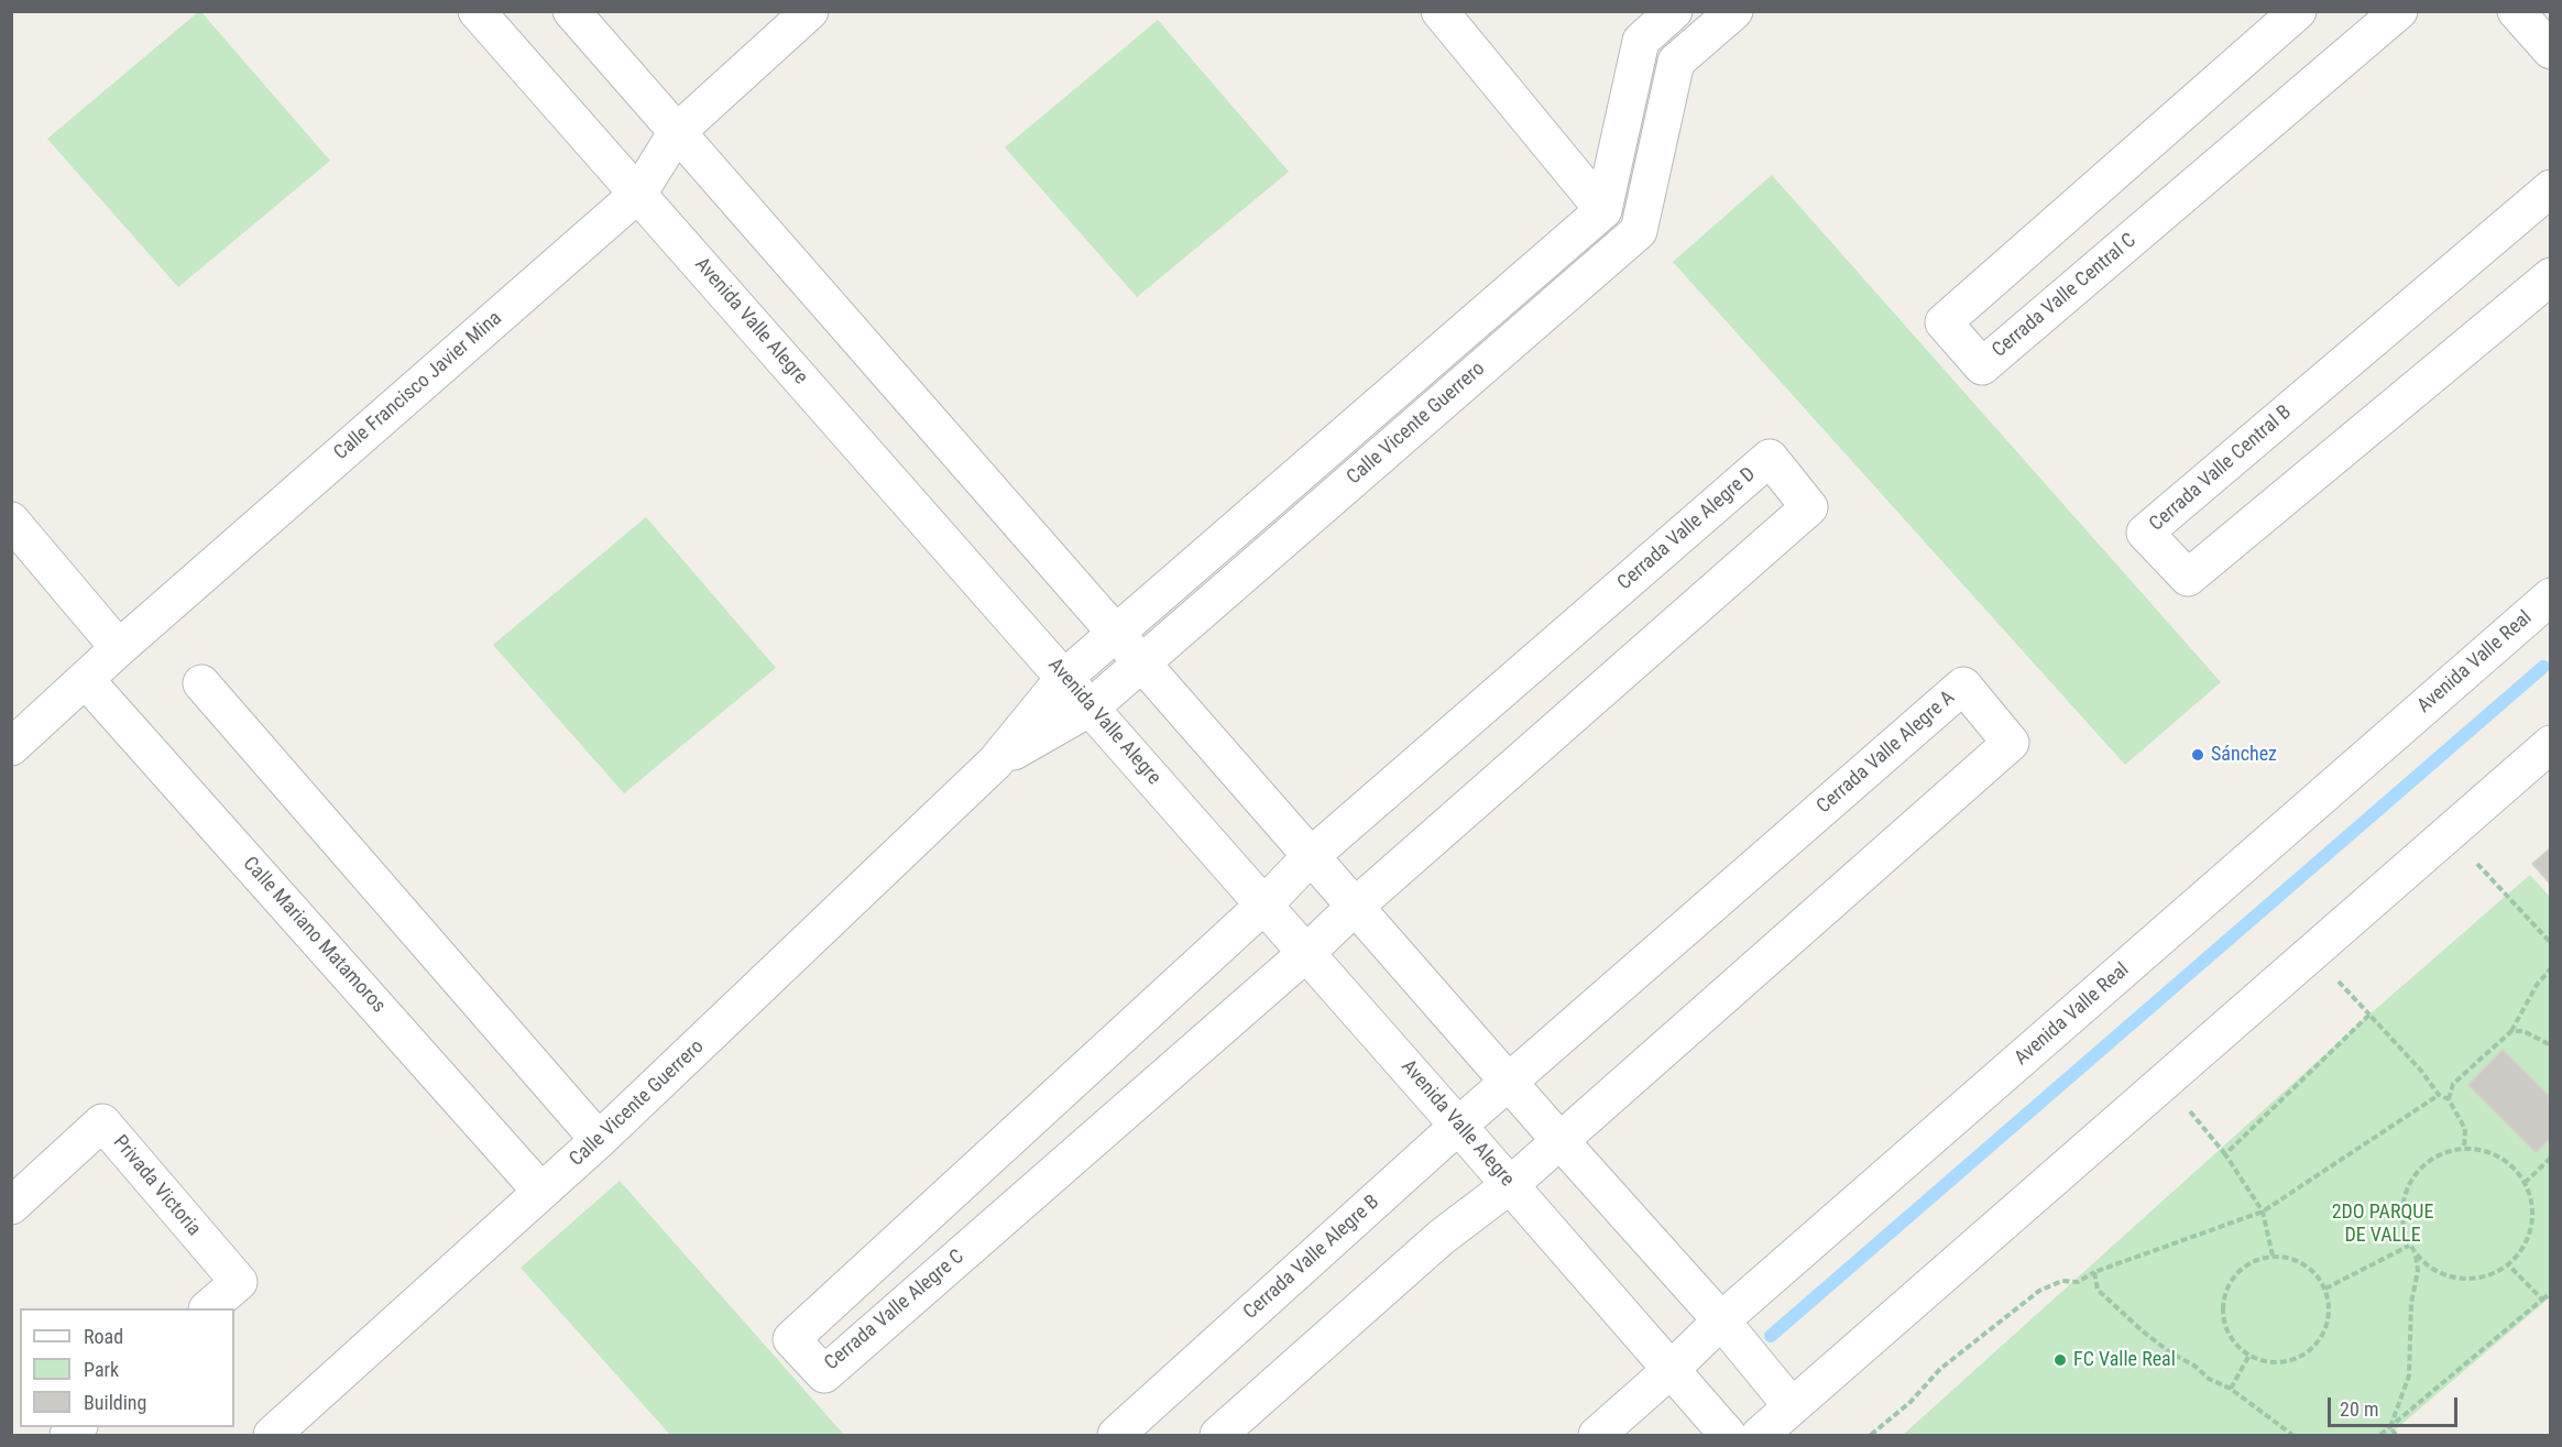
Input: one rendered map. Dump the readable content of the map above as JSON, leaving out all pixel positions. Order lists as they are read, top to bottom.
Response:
{
  "streets": {
    "street": [
      "Cerrada Valle Central C",
      "Avenida Valle Alegre",
      "Calle Francisco Javier Mina",
      "Calle Vicente Guerrero",
      "Cerrada Valle Central B",
      "Cerrada Valle Alegre D",
      "Avenida Valle Real",
      "Cerrada Valle Alegre A",
      "Calle Mariano Matamoros",
      "Privada Victoria",
      "Cerrada Valle Alegre B",
      "Cerrada Valle Alegre C"
    ]
  },
  "crossings": [
    ["Avenida Valle Alegre", "Calle Francisco Javier Mina"],
    ["Avenida Valle Alegre", "Calle Vicente Guerrero"],
    ["Avenida Valle Alegre", "Avenida Valle Real"],
    ["Avenida Valle Alegre", "Cerrada Valle Alegre B"],
    ["Avenida Valle Alegre", "Cerrada Valle Alegre C"],
    ["Calle Francisco Javier Mina", "Calle Mariano Matamoros"],
    ["Calle Vicente Guerrero", "Calle Mariano Matamoros"],
    ["Cerrada Valle Alegre D", "Cerrada Valle Alegre C"],
    ["Cerrada Valle Alegre A", "Cerrada Valle Alegre B"]
  ],
  "parks": ["2DO PARQUE DE VALLE"],
  "places": ["Sánchez", "FC Valle Real"],
  "legend": ["Road", "Park", "Building"],
  "scale_bar": "20 m"
}
